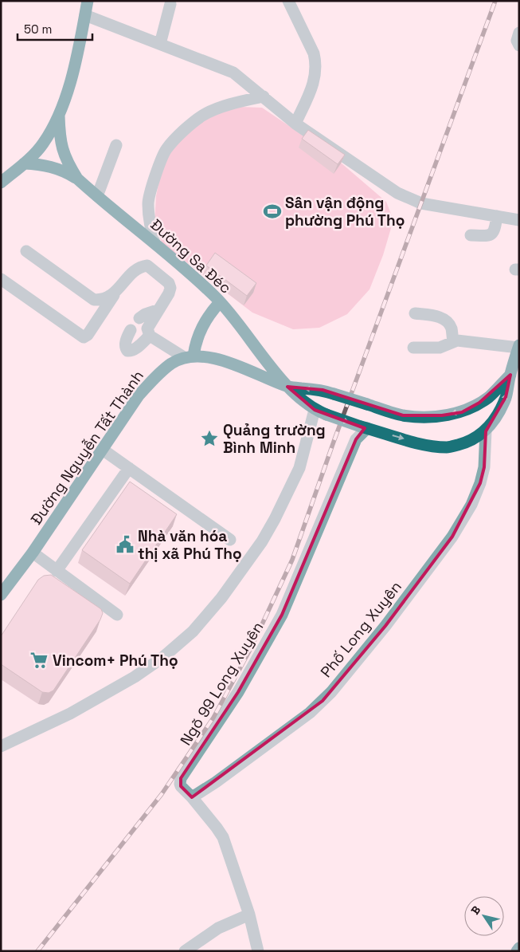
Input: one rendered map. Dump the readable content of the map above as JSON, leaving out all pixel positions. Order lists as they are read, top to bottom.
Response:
{
  "streets": {
    "main road": ["Đường Sa Đéc", "Đường Nguyễn Tất Thành"],
    "street": ["Phố Long Xuyên", "Ngõ 99 Long Xuyên"]
  },
  "crossings": [
    ["Phố Long Xuyên", "Ngõ 99 Long Xuyên"]
  ],
  "places": {
    "sports": ["Sân vận động phường Phú Thọ"],
    "place": ["Quảng trường Bình Minh"],
    "public building": ["Nhà văn hóa thị xã Phú Thọ"],
    "supermarket": ["Vincom+ Phú Thọ"]
  },
  "scale_bar": "50 m",
  "north": "top left"
}
